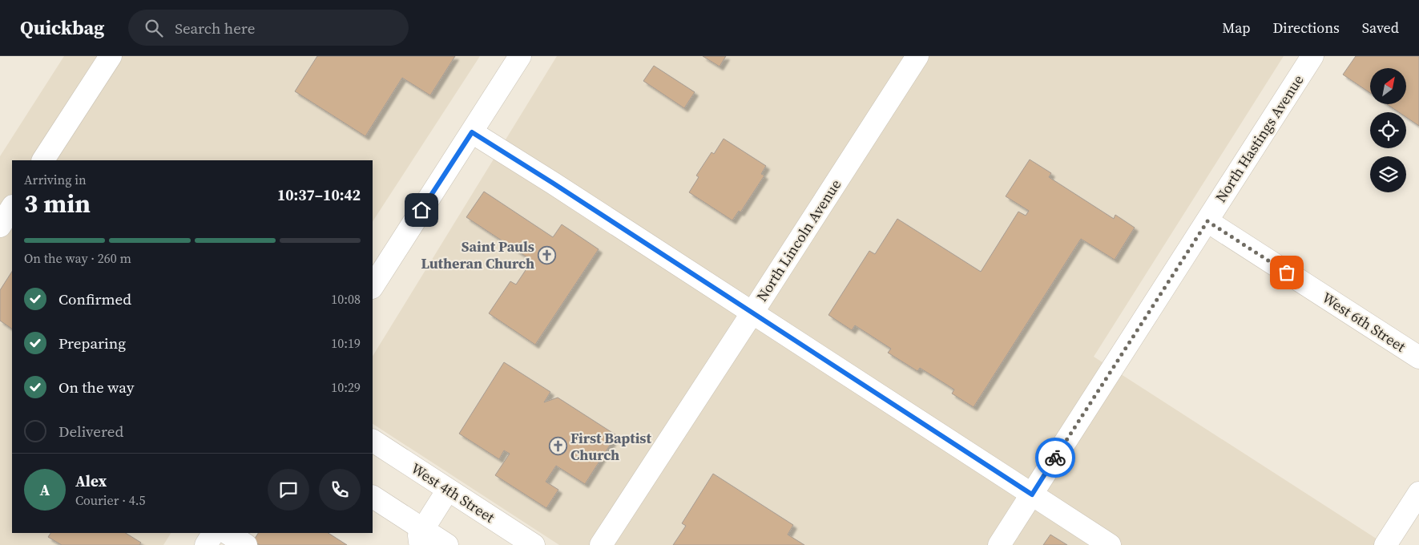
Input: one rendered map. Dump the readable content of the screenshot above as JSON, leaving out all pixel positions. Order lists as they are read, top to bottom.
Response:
{
  "streets": {
    "main road": [
      "North Hastings Avenue",
      "North Lincoln Avenue",
      "West 6th Street",
      "West 4th Street"
    ]
  },
  "crossings": [
    ["North Hastings Avenue", "West 6th Street"]
  ],
  "places": {
    "church": ["Saint Pauls Lutheran Church", "First Baptist Church"]
  },
  "north": "top right",
  "page": {
    "header": "Quickbag",
    "search": "Search here",
    "nav": ["Map", "Directions", "Saved"],
    "heading": ["3 min", "Arriving in", "10:37–10:42"],
    "panel": ["Alex", "Courier · 4.5"],
    "bar": "On the way · 260 m",
    "list": [
      ["Confirmed", "10:08"],
      ["Preparing", "10:19"],
      ["On the way", "10:29"],
      "Delivered"
    ],
    "round": "A"
  }
}
